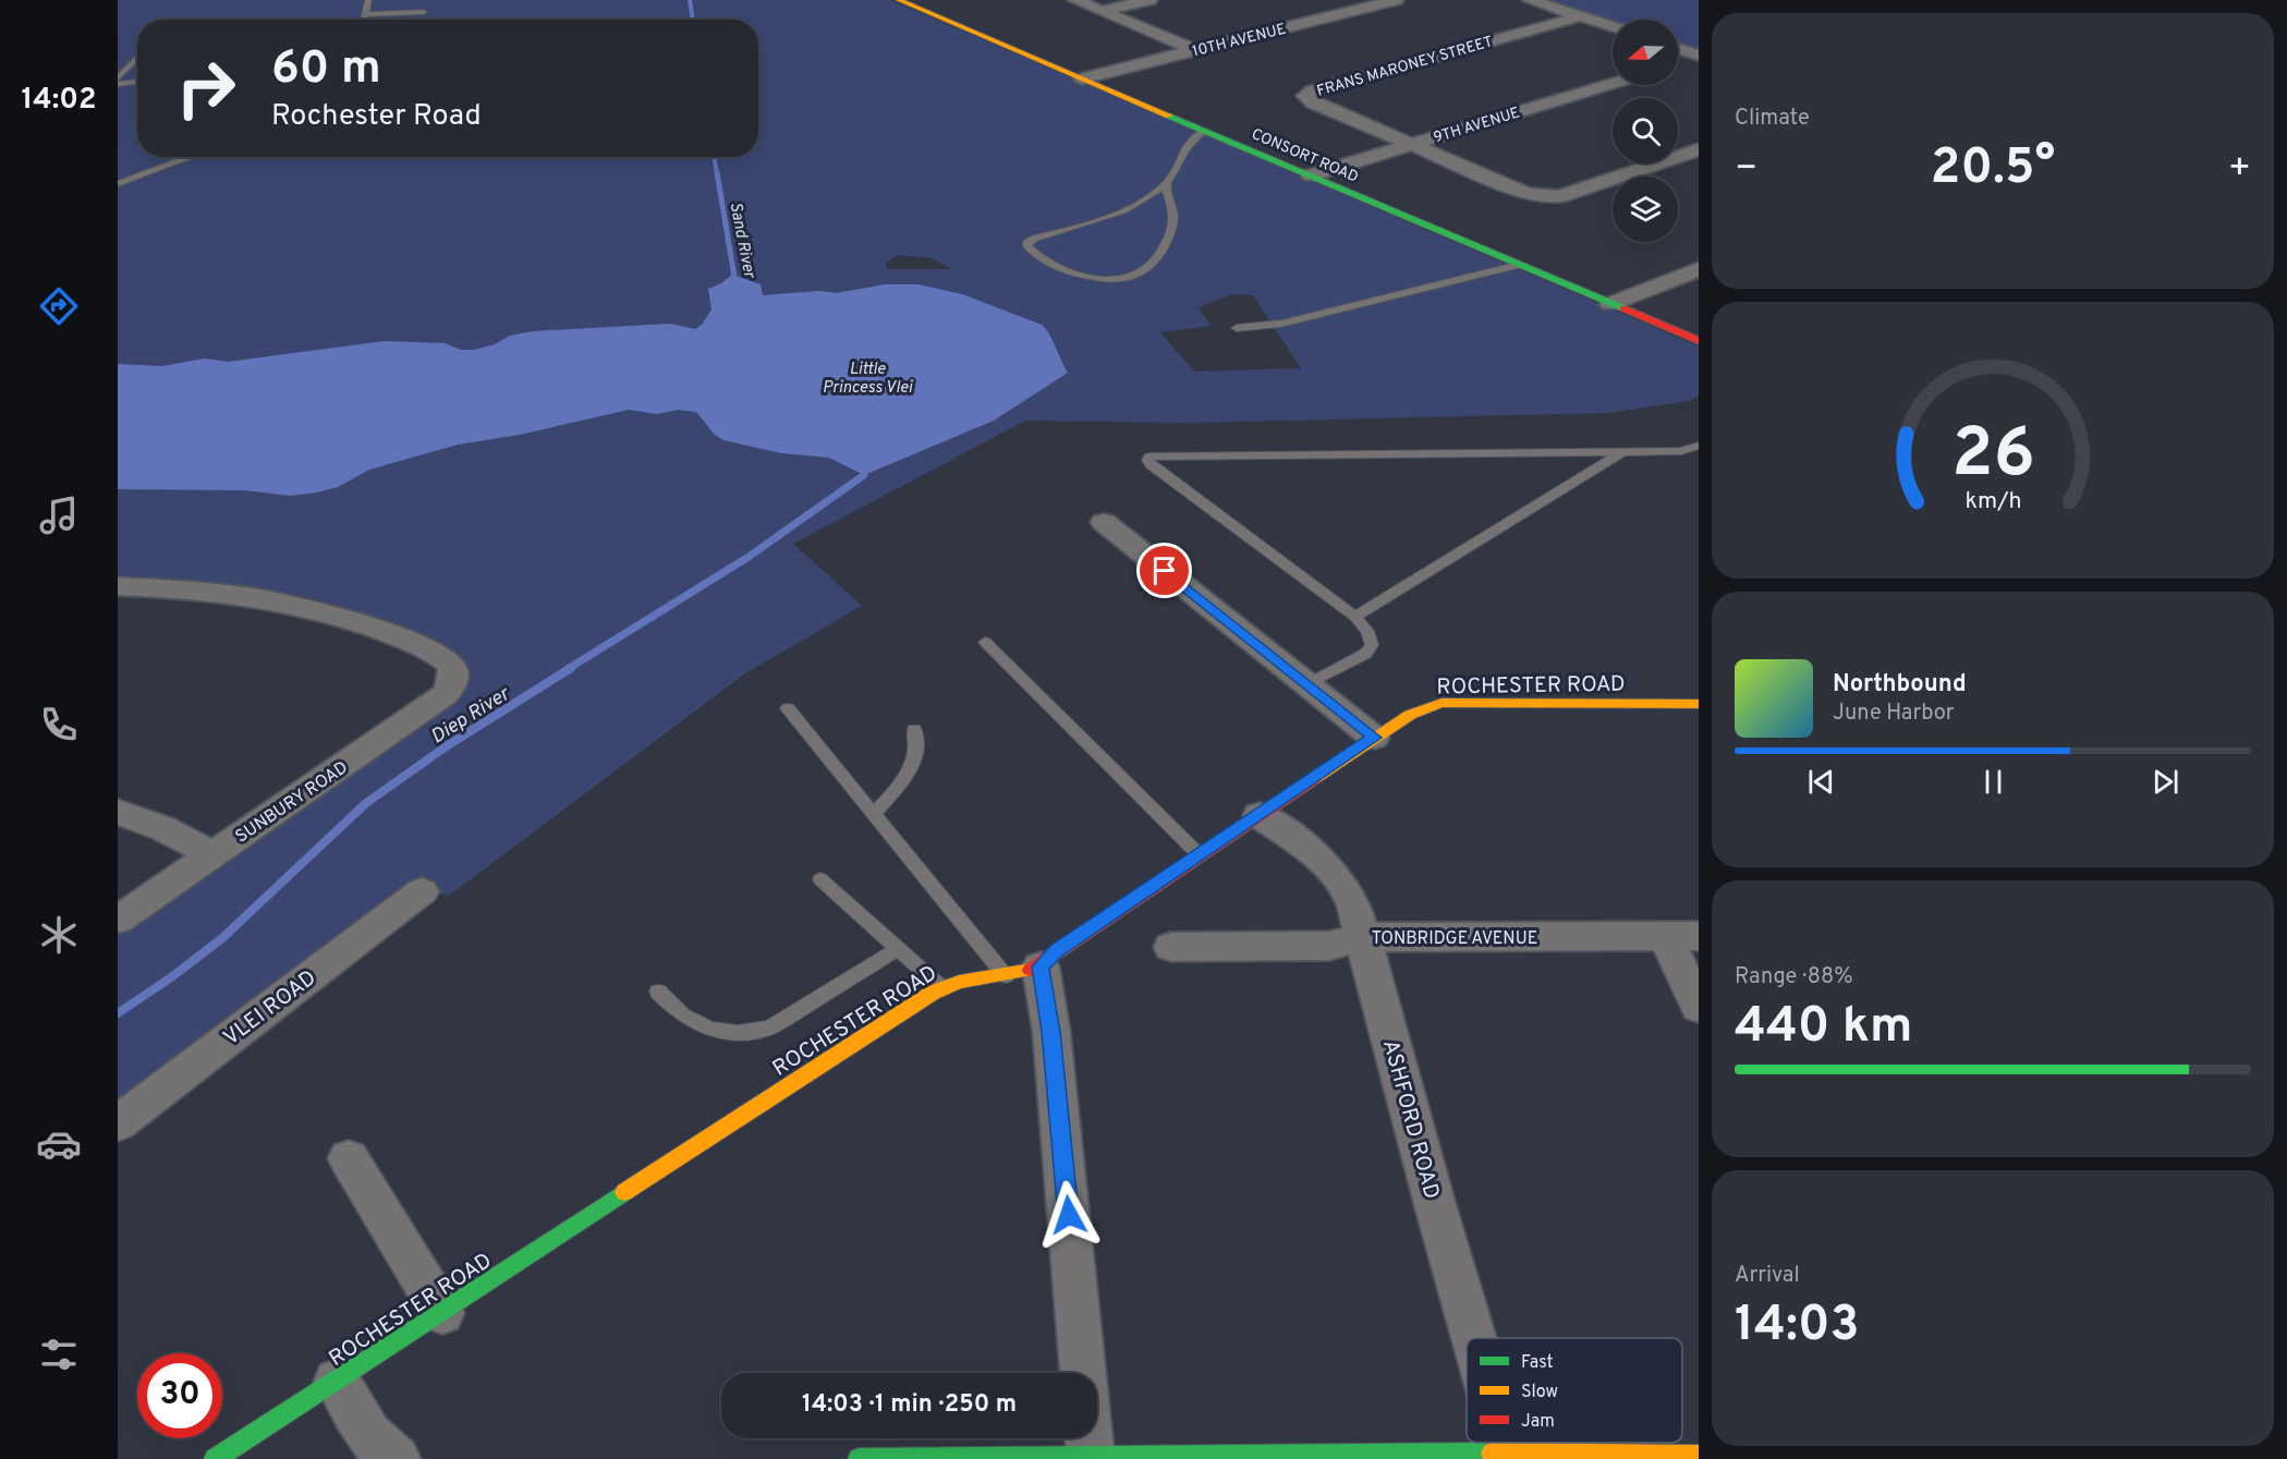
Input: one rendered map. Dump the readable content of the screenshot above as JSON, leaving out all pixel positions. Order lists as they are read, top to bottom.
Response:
{
  "streets": {
    "street": [
      "10TH AVENUE",
      "FRANS MARONEY STREET",
      "9TH AVENUE",
      "CONSORT ROAD",
      "ROCHESTER ROAD",
      "SUNBURY ROAD",
      "TONBRIDGE AVENUE",
      "VLEI ROAD",
      "ASHFORD ROAD"
    ]
  },
  "crossings": [
    ["10TH AVENUE", "CONSORT ROAD"],
    ["FRANS MARONEY STREET", "9TH AVENUE"],
    ["9TH AVENUE", "CONSORT ROAD"],
    ["ROCHESTER ROAD", "ASHFORD ROAD"],
    ["TONBRIDGE AVENUE", "ASHFORD ROAD"]
  ],
  "water": ["Sand River", "Little Princess Vlei", "Diep River"],
  "legend": ["Fast", "Slow", "Jam"],
  "north": "left",
  "page": {
    "tabs": "14:02",
    "tile": [
      "Climate",
      ["Range · 88%", "440 km"],
      ["Arrival", "14:03"]
    ],
    "turn": ["60 m", "Rochester Road"],
    "heat": ["−", "20.5°", "+"],
    "song": ["Northbound", "June Harbor"],
    "limit": "30",
    "trip": "14:03 · 1 min · 250 m",
    "gauge": ["26", "km/h"]
  }
}
